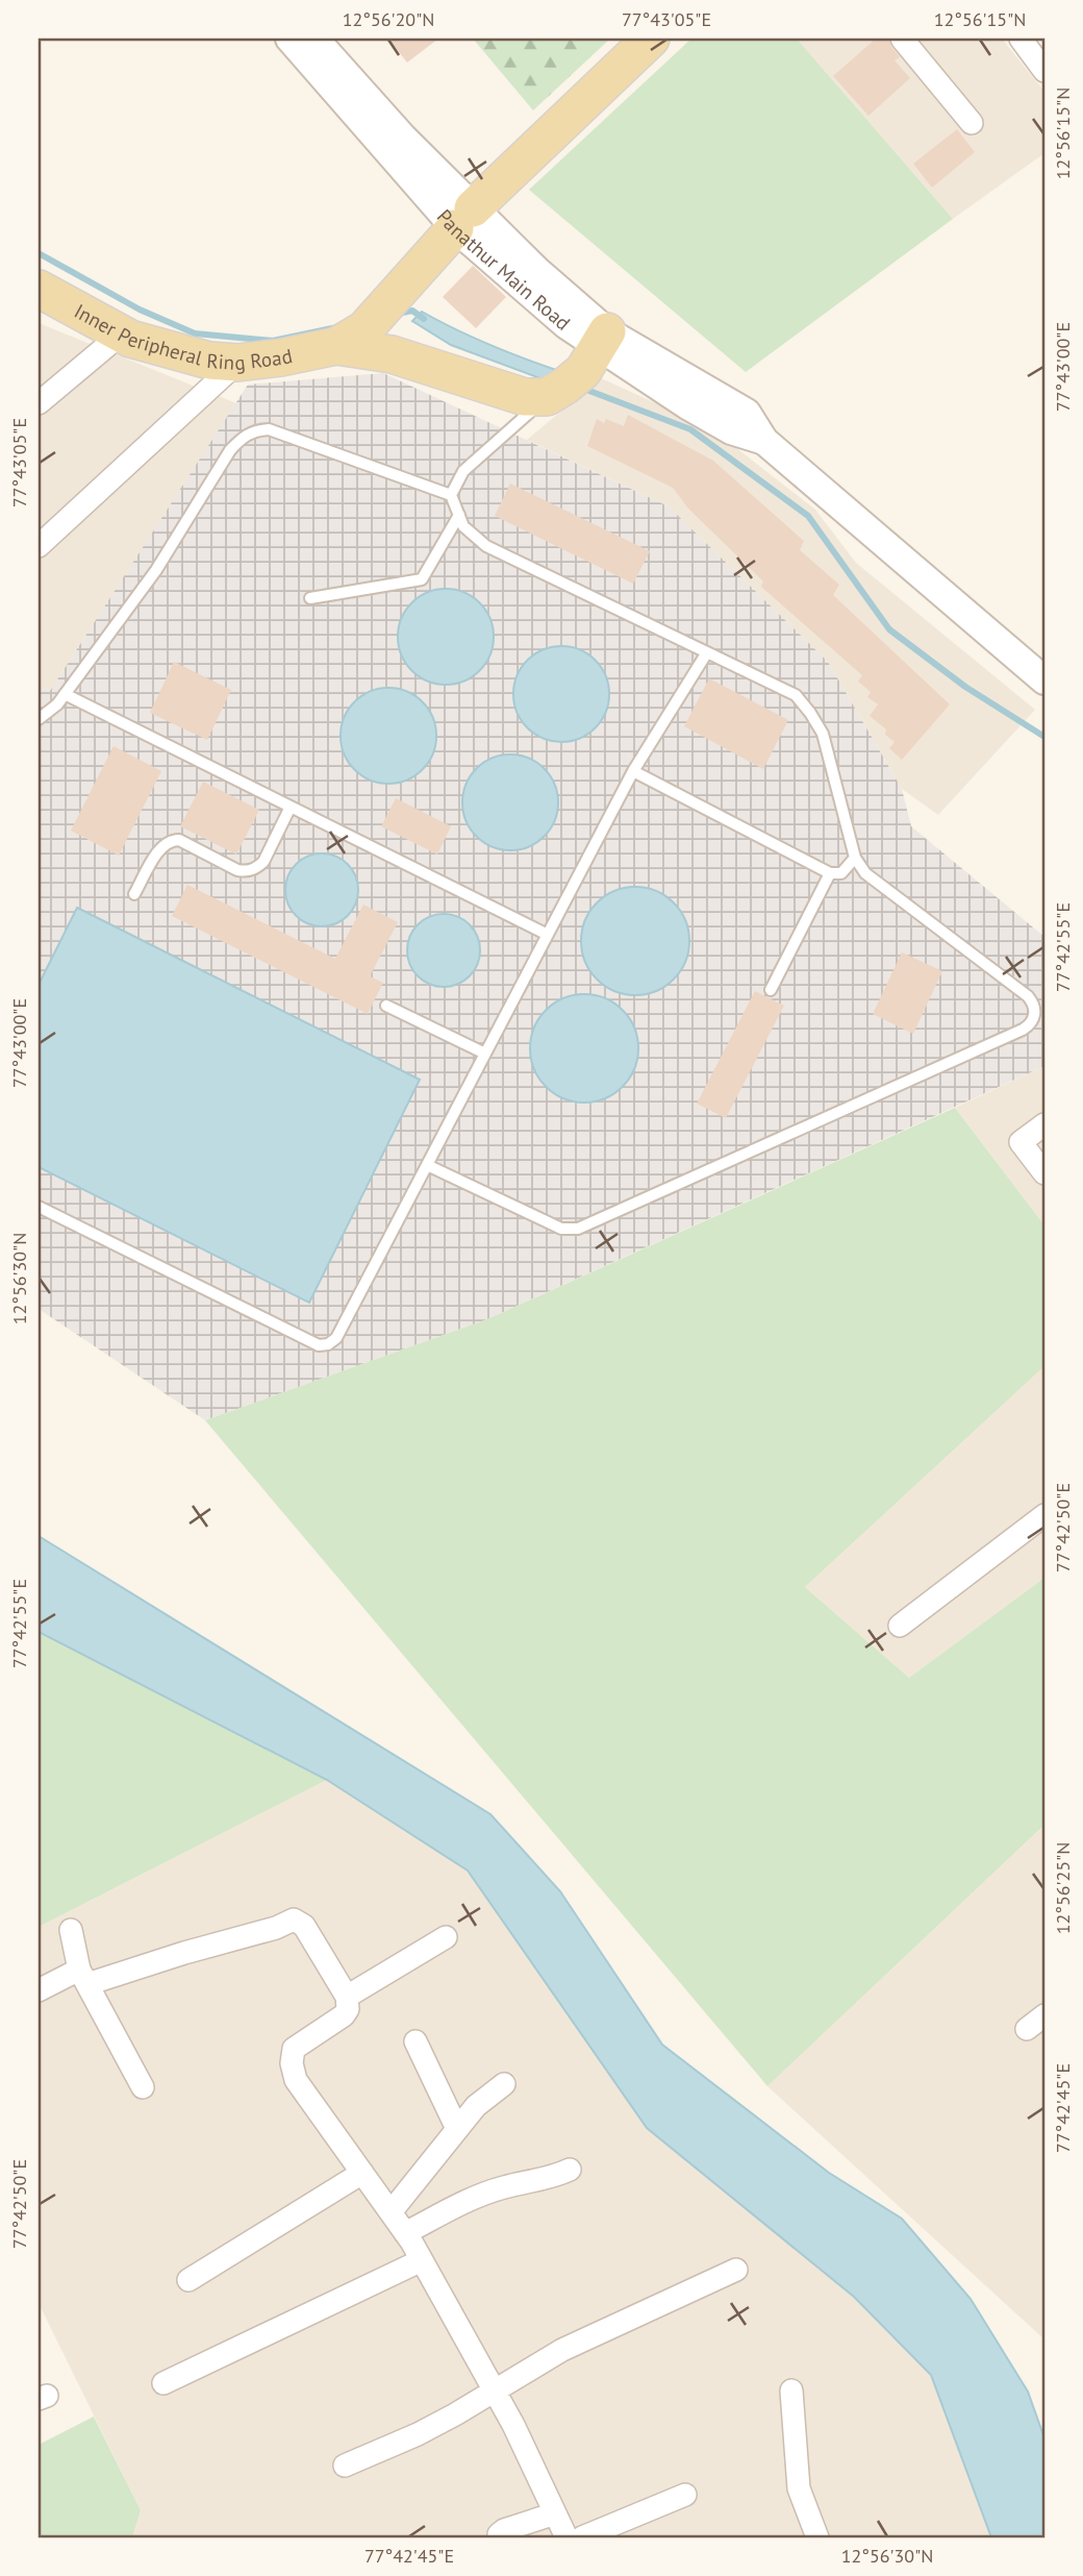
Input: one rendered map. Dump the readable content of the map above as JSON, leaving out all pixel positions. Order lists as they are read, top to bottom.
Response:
{
  "streets": {
    "main road": ["Inner Peripheral Ring Road"],
    "street": ["Panathur Main Road"]
  },
  "crossings": [
    ["Panathur Main Road", "Inner Peripheral Ring Road"]
  ],
  "coordinates": [
    "12°56'20\"N",
    "77°43'05\"E",
    "12°56'15\"N",
    "77°43'00\"E",
    "77°42'55\"E",
    "12°56'30\"N",
    "77°42'50\"E",
    "12°56'25\"N",
    "77°42'45\"E"
  ]
}
